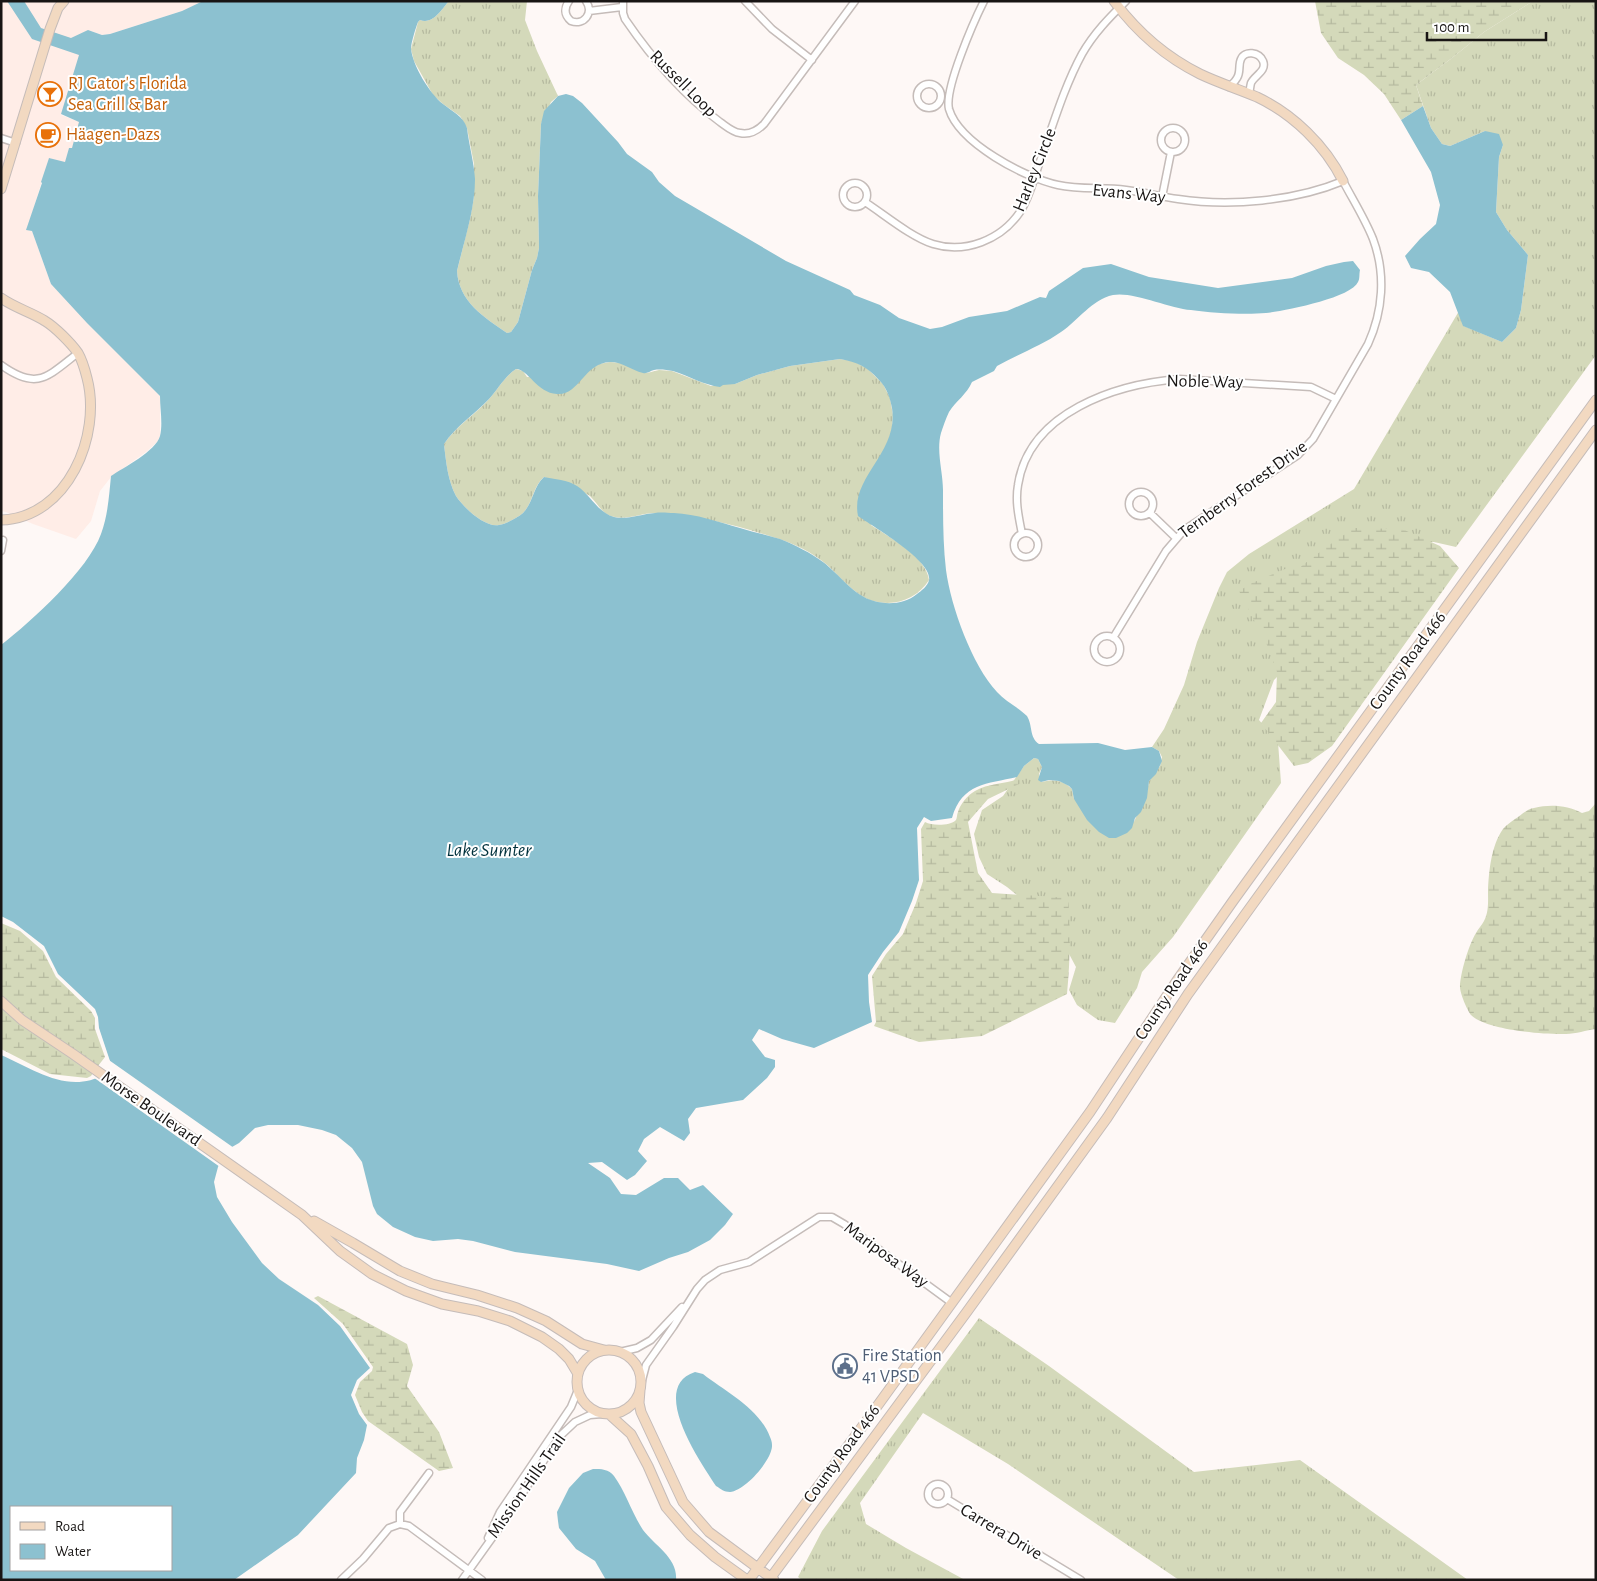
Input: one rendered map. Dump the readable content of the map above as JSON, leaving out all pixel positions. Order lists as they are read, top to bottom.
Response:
{
  "streets": {
    "main road": ["Ternberry Forest Drive", "County Road 466", "Morse Boulevard"],
    "street": [
      "Russell Loop",
      "Harley Circle",
      "Evans Way",
      "Noble Way",
      "Mariposa Way",
      "Mission Hills Trail",
      "Carrera Drive"
    ]
  },
  "crossings": [
    ["Harley Circle", "Evans Way"],
    ["Harley Circle", "Ternberry Forest Drive"],
    ["Evans Way", "Ternberry Forest Drive"],
    ["Noble Way", "Ternberry Forest Drive"],
    ["County Road 466", "Mariposa Way"],
    ["Morse Boulevard", "Mariposa Way"],
    ["Morse Boulevard", "Mission Hills Trail"],
    ["Mariposa Way", "Mission Hills Trail"]
  ],
  "water": ["Lake Sumter"],
  "places": {
    "bar": ["RJ Gator's Florida Sea Grill & Bar"],
    "cafe": ["Häagen-Dazs"],
    "public building": ["Fire Station 41 VPSD"]
  },
  "legend": ["Road", "Water"],
  "scale_bar": "100 m"
}
